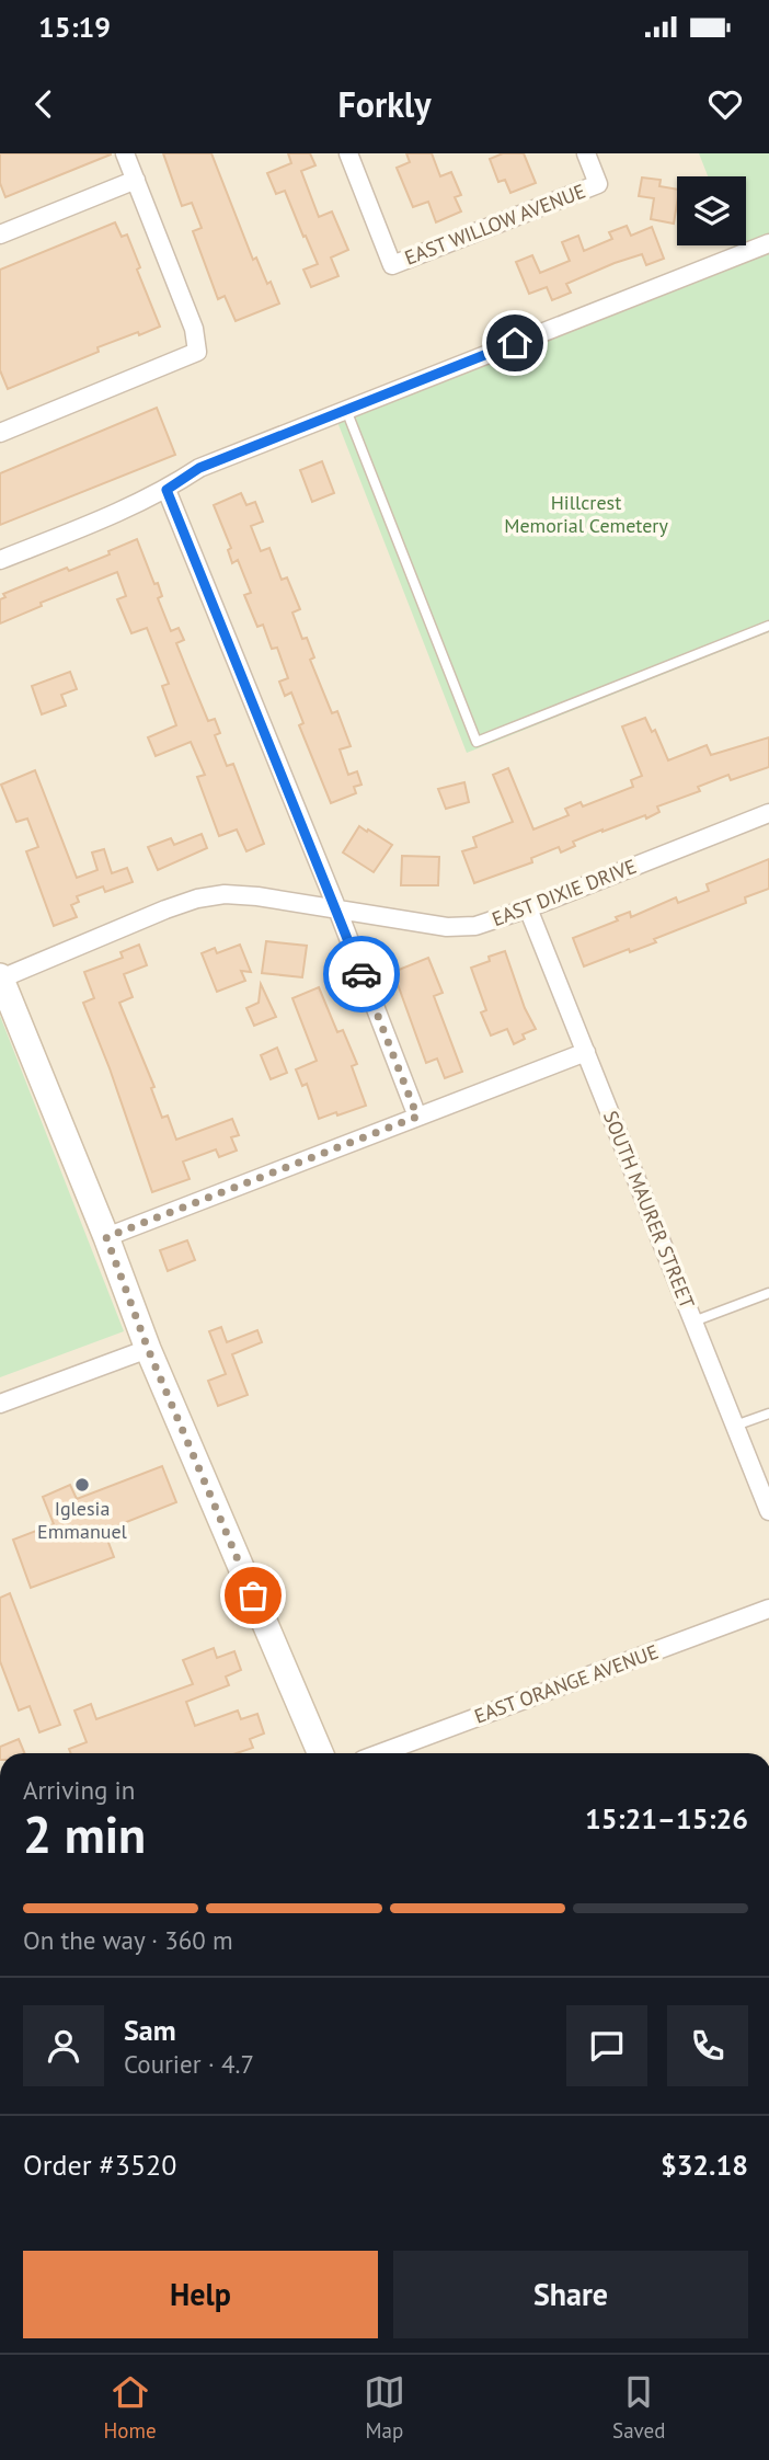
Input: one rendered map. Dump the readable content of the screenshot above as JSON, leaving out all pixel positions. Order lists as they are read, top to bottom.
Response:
{
  "streets": {
    "street": [
      "EAST WILLOW AVENUE",
      "EAST DIXIE DRIVE",
      "SOUTH MAURER STREET",
      "EAST ORANGE AVENUE"
    ]
  },
  "crossings": [
    ["EAST DIXIE DRIVE", "SOUTH MAURER STREET"]
  ],
  "parks": ["Hillcrest Memorial Cemetery"],
  "places": ["Iglesia Emmanuel"],
  "page": {
    "status": "15:19",
    "header": "Forkly",
    "heading": ["2 min", "Arriving in", "15:21–15:26"],
    "panel": [
      "Sam",
      "Courier · 4.7",
      "Order #3520",
      "$32.18"
    ],
    "bar": "On the way · 360 m",
    "buttons": ["Help", "Share"],
    "tabs": ["Home", "Map", "Saved"]
  }
}
